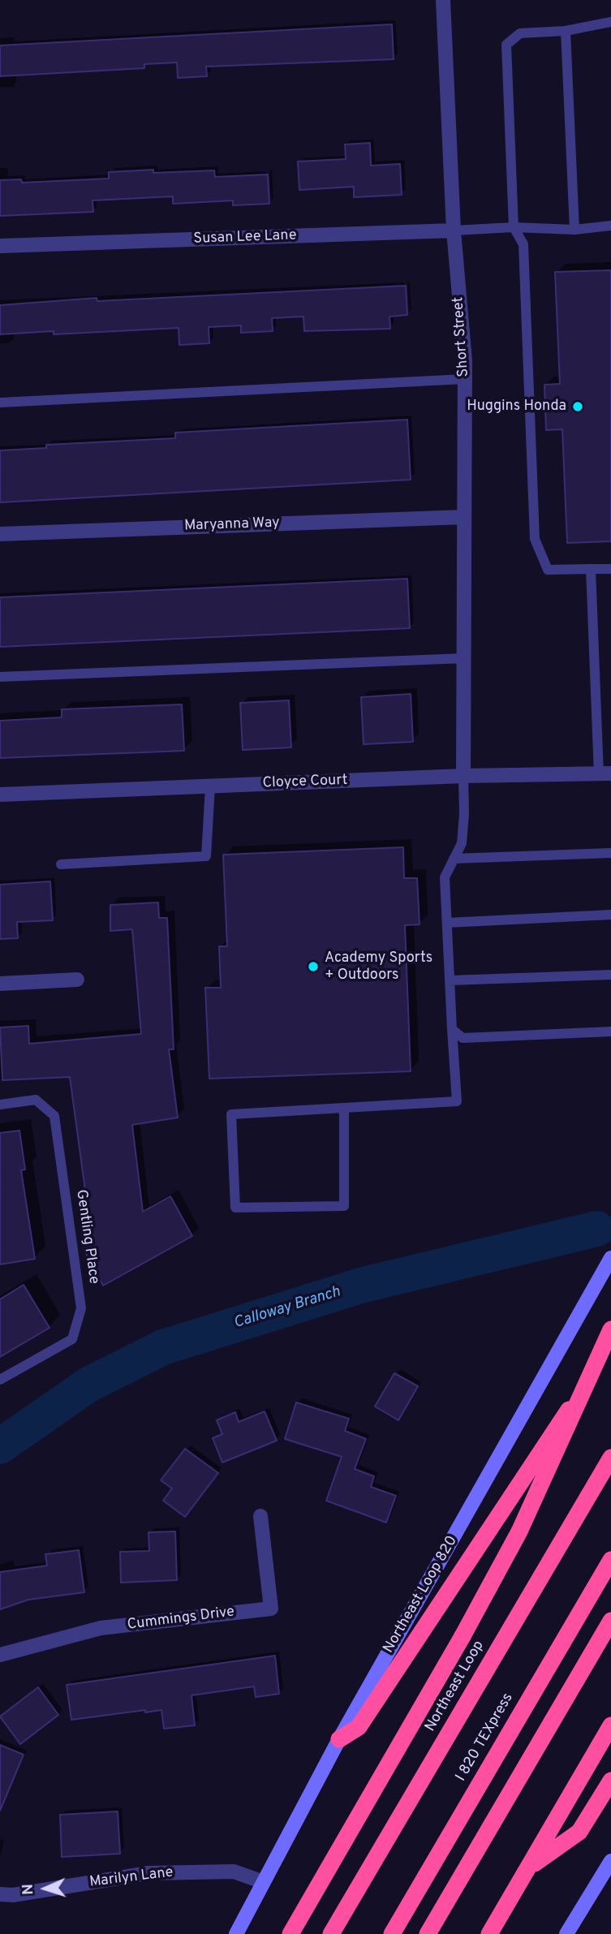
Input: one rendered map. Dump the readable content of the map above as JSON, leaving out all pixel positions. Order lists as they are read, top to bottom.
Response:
{
  "streets": {
    "highway": ["Northeast Loop", "I 820 TEXpress"],
    "main road": ["Northeast Loop 820"],
    "street": [
      "Susan Lee Lane",
      "Short Street",
      "Maryanna Way",
      "Cloyce Court",
      "Cummings Drive",
      "Marilyn Lane"
    ],
    "lane": ["Gentling Place"]
  },
  "crossings": [
    ["Susan Lee Lane", "Short Street"],
    ["Short Street", "Maryanna Way"],
    ["Short Street", "Cloyce Court"],
    ["Northeast Loop 820", "Marilyn Lane"]
  ],
  "water": ["Calloway Branch"],
  "places": ["Huggins Honda", "Academy Sports + Outdoors"],
  "north": "left"
}
